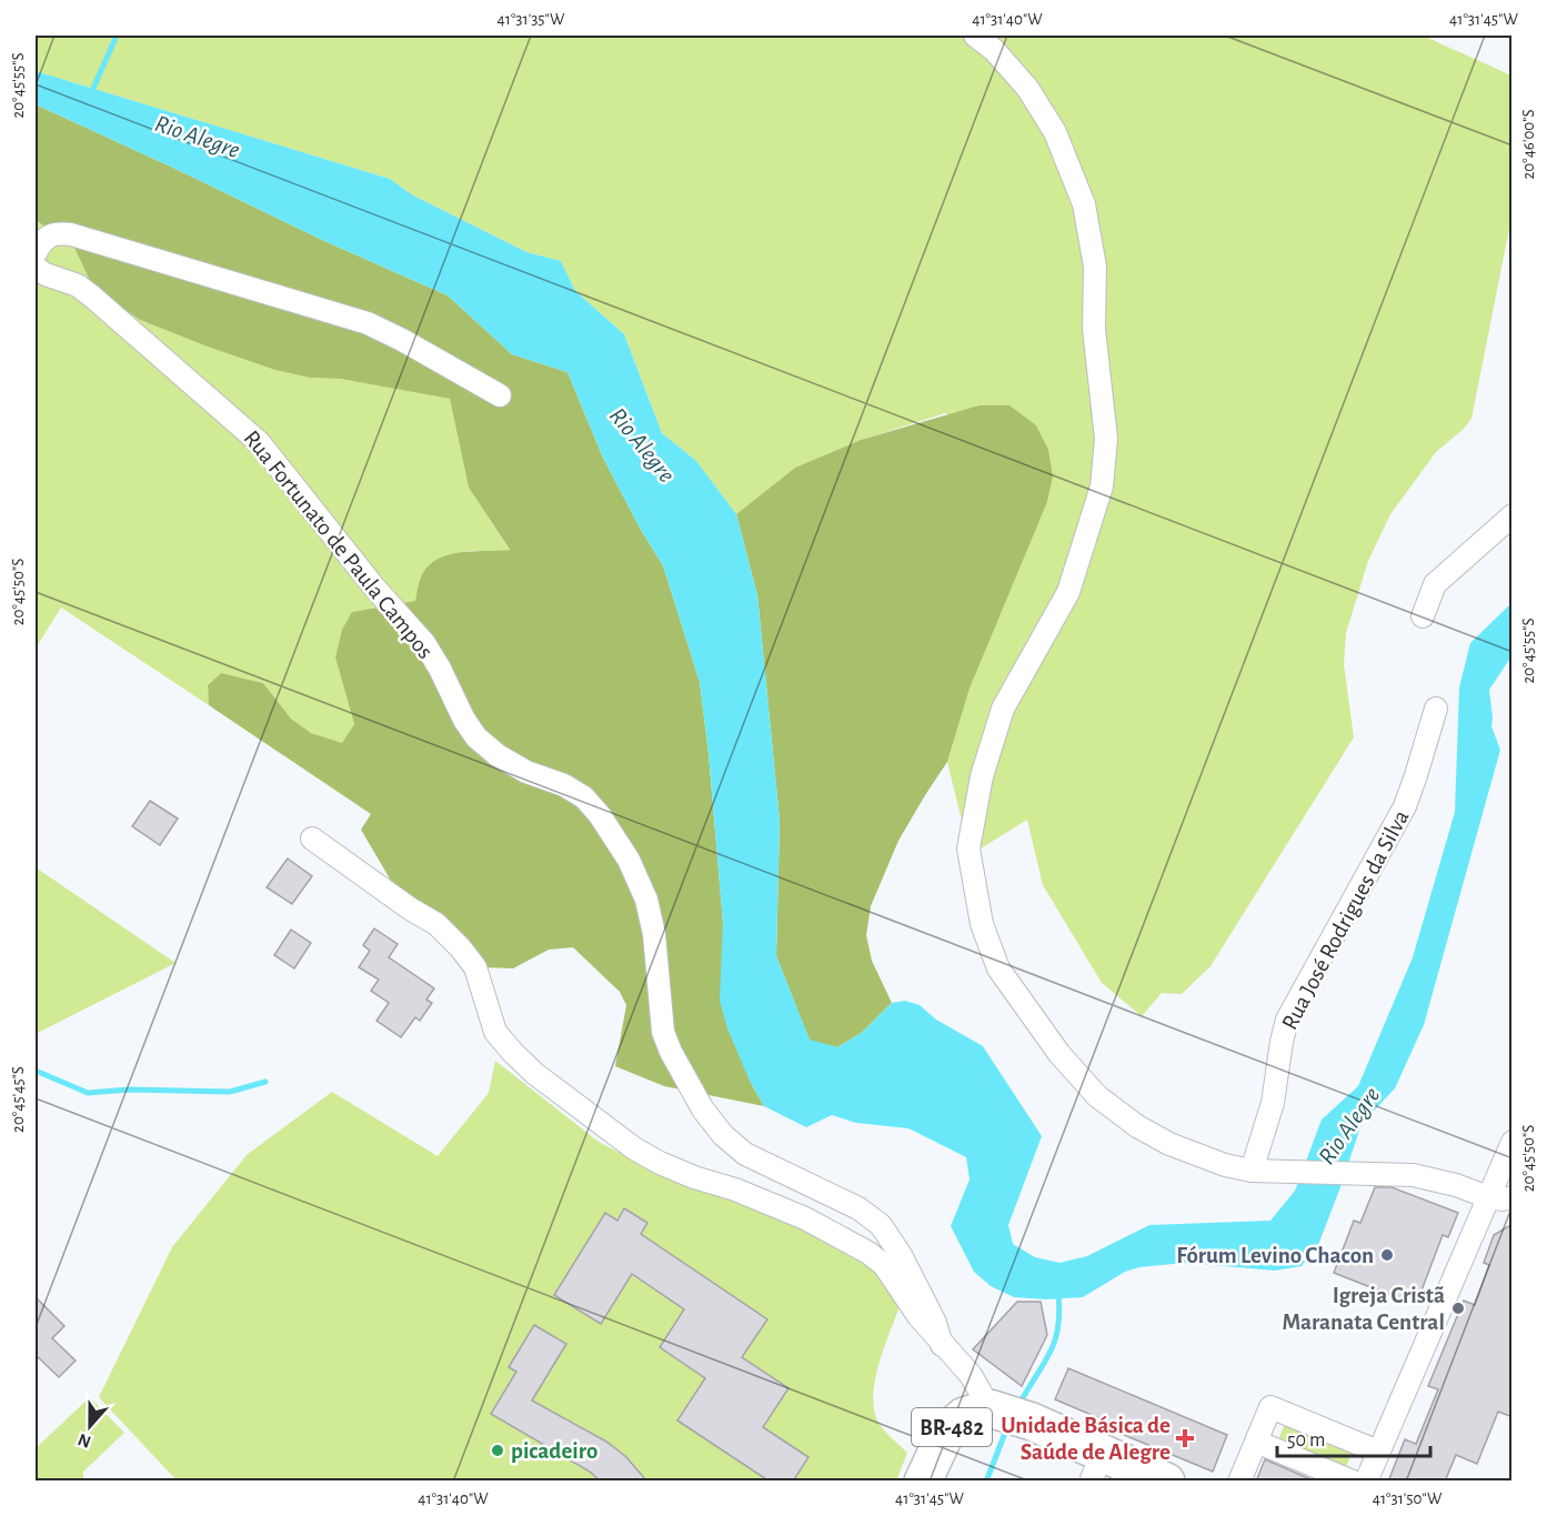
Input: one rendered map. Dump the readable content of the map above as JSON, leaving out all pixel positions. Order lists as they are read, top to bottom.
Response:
{
  "streets": {
    "highway": ["BR-482"],
    "street": ["Rua Fortunato de Paula Campos", "Rua José Rodrigues da Silva"]
  },
  "crossings": [
    ["Rua Fortunato de Paula Campos", "BR-482"]
  ],
  "water": ["Rio Alegre"],
  "places": {
    "other": ["Fórum Levino Chacon", "Igreja Cristã Maranata Central", "picadeiro"],
    "health": ["Unidade Básica de Saúde de Alegre"]
  },
  "scale_bar": "50 m",
  "north": "bottom",
  "coordinates": [
    "41°31'35\"W",
    "41°31'40\"W",
    "41°31'45\"W",
    "20°45'55\"S",
    "20°46'00\"S",
    "20°45'50\"S",
    "20°45'45\"S",
    "41°31'50\"W"
  ]
}
